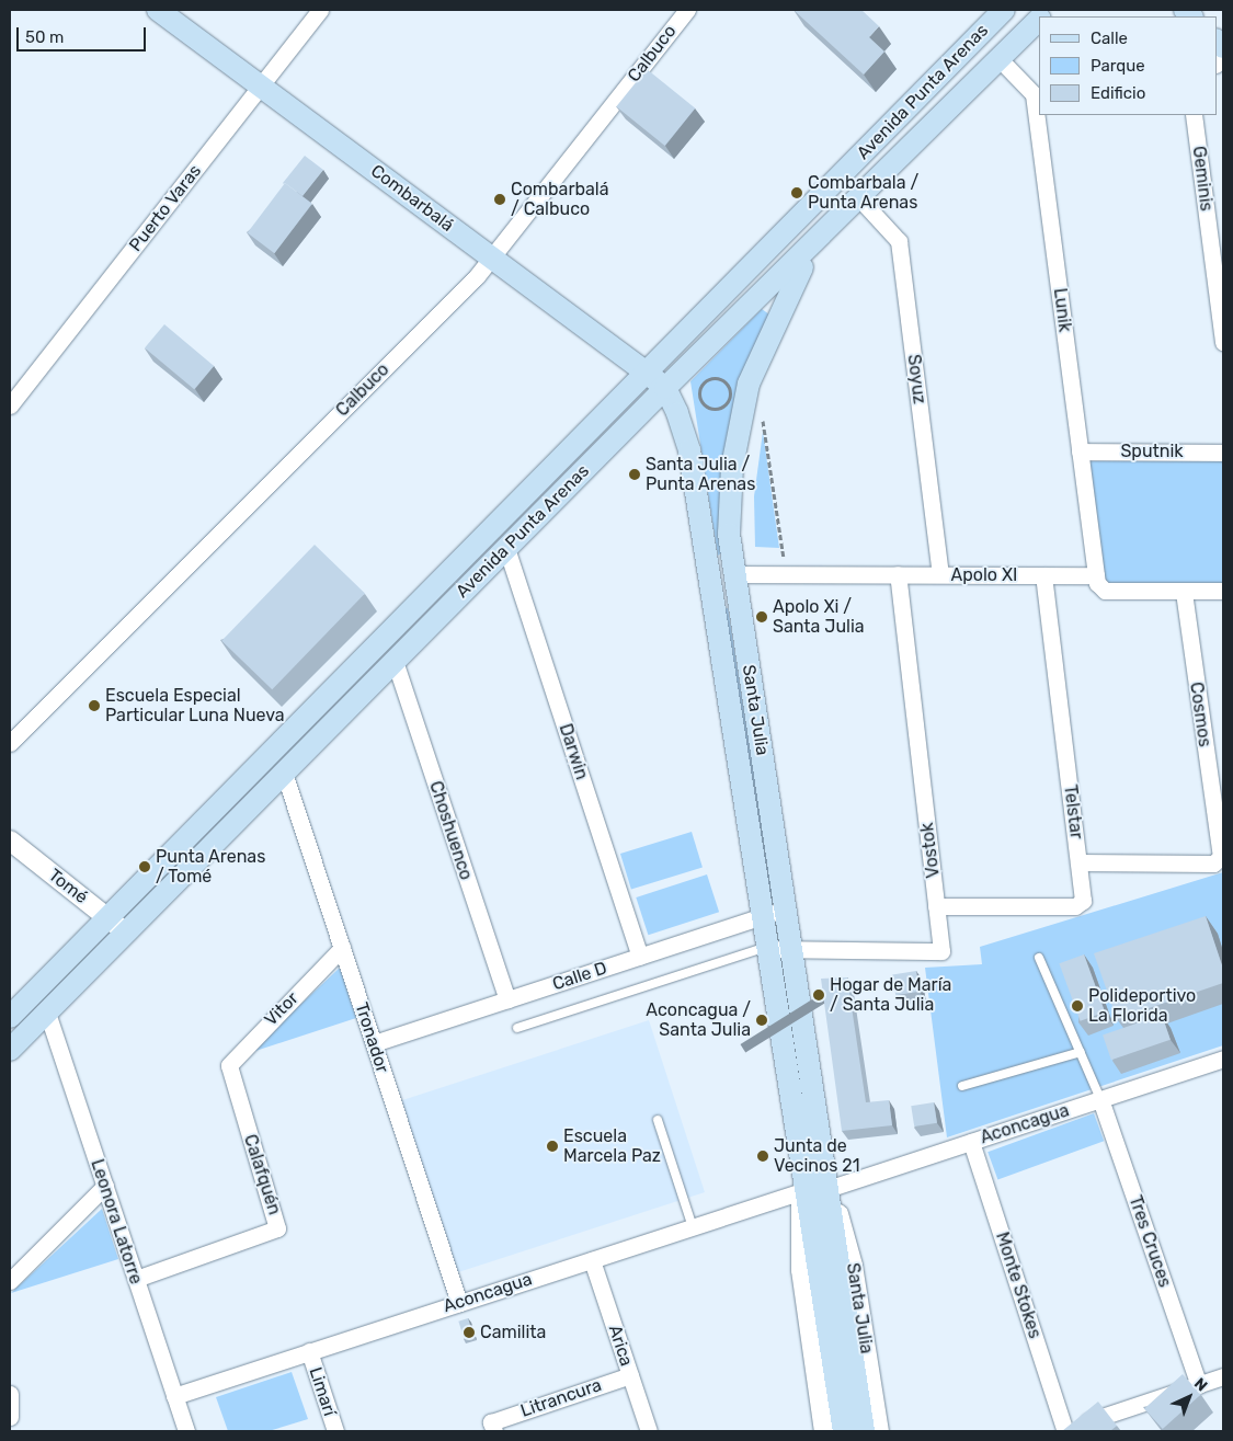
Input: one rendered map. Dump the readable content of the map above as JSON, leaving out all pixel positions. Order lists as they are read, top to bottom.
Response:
{
  "streets": {
    "main road": ["Avenida Punta Arenas", "Combarbalá", "Santa Julia"],
    "street": [
      "Calbuco",
      "Geminis",
      "Puerto Varas",
      "Lunik",
      "Soyuz",
      "Sputnik",
      "Apolo XI",
      "Cosmos",
      "Darwin",
      "Telstar",
      "Choshuenco",
      "Vostok",
      "Tomé",
      "Calle D",
      "Vitor",
      "Tronador",
      "Aconcagua",
      "Calafquén",
      "Leonora Latorre",
      "Tres Cruces",
      "Monte Stokes",
      "Arica",
      "Limarí",
      "Litrancura"
    ]
  },
  "crossings": [
    ["Calbuco", "Combarbalá"],
    ["Avenida Punta Arenas", "Combarbalá"],
    ["Avenida Punta Arenas", "Lunik"],
    ["Avenida Punta Arenas", "Soyuz"],
    ["Avenida Punta Arenas", "Santa Julia"],
    ["Avenida Punta Arenas", "Darwin"],
    ["Avenida Punta Arenas", "Choshuenco"],
    ["Avenida Punta Arenas", "Tomé"],
    ["Avenida Punta Arenas", "Tronador"],
    ["Avenida Punta Arenas", "Leonora Latorre"],
    ["Combarbalá", "Puerto Varas"],
    ["Combarbalá", "Santa Julia"],
    ["Lunik", "Sputnik"],
    ["Lunik", "Apolo XI"],
    ["Soyuz", "Apolo XI"],
    ["Apolo XI", "Santa Julia"],
    ["Apolo XI", "Telstar"],
    ["Apolo XI", "Vostok"],
    ["Santa Julia", "Vostok"],
    ["Santa Julia", "Calle D"],
    ["Santa Julia", "Aconcagua"],
    ["Cosmos", "Telstar"],
    ["Darwin", "Calle D"],
    ["Telstar", "Vostok"],
    ["Choshuenco", "Calle D"],
    ["Calle D", "Tronador"],
    ["Vitor", "Tronador"],
    ["Vitor", "Calafquén"],
    ["Tronador", "Aconcagua"],
    ["Aconcagua", "Leonora Latorre"],
    ["Aconcagua", "Tres Cruces"],
    ["Aconcagua", "Monte Stokes"],
    ["Aconcagua", "Arica"],
    ["Aconcagua", "Limarí"],
    ["Calafquén", "Leonora Latorre"],
    ["Arica", "Litrancura"]
  ],
  "places": [
    "Combarbala / Punta Arenas",
    "Combarbalá / Calbuco",
    "Santa Julia / Punta Arenas",
    "Apolo Xi / Santa Julia",
    "Escuela Especial Particular Luna Nueva",
    "Punta Arenas / Tomé",
    "Hogar de María / Santa Julia",
    "Polideportivo La Florida",
    "Aconcagua / Santa Julia",
    "Escuela Marcela Paz",
    "Junta de Vecinos 21",
    "Camilita"
  ],
  "legend": ["Calle", "Parque", "Edificio"],
  "scale_bar": "50 m",
  "north": "top right"
}
